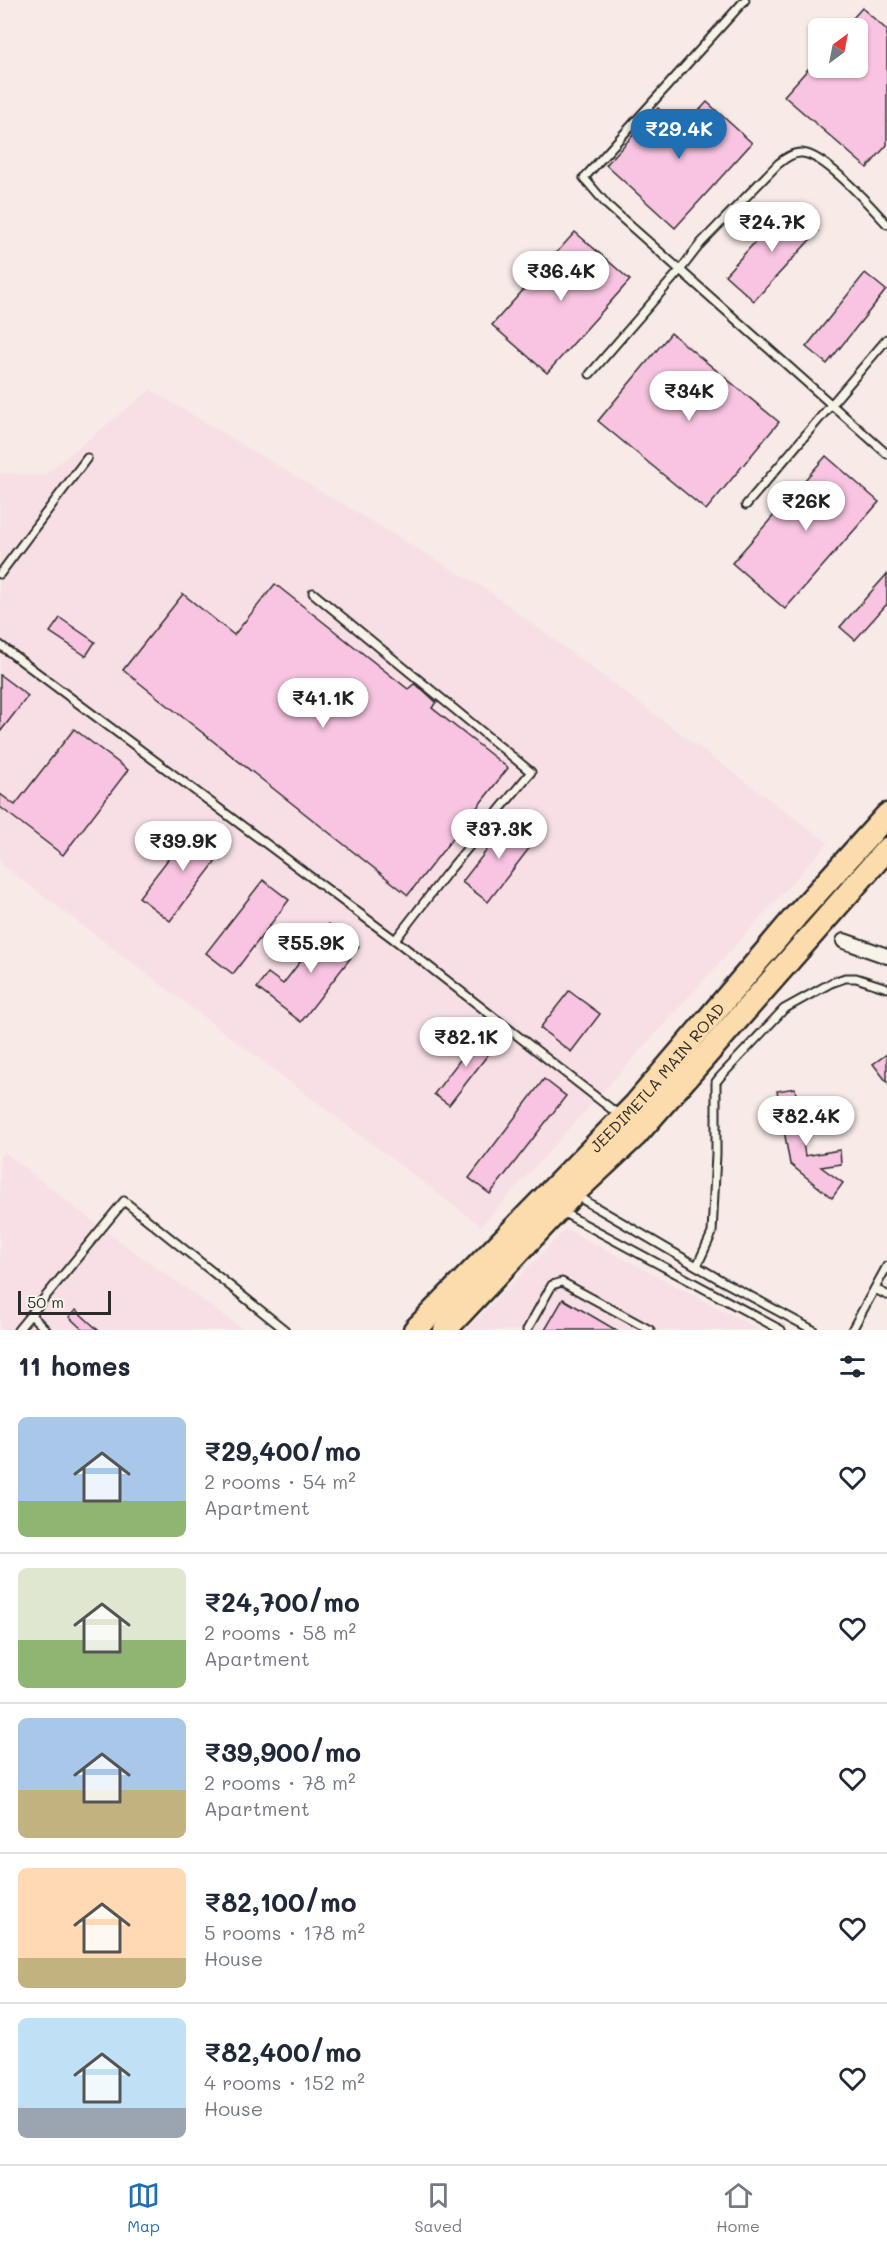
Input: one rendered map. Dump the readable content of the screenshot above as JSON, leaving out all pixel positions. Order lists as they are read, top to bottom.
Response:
{
  "streets": {
    "main road": ["JEEDIMETLA MAIN ROAD"]
  },
  "scale_bar": "50 m",
  "north": "top right",
  "page": {
    "price": [
      "₹29.4K",
      "₹24.7K",
      "₹36.4K",
      "₹34K",
      "₹26K",
      "₹41.1K",
      "₹37.3K",
      "₹39.9K",
      "₹55.9K",
      "₹82.1K",
      "₹82.4K"
    ],
    "scale": "50 m",
    "heading": "11 homes",
    "list": [
      {
        "name": "₹29,400/mo",
        "note": "2 rooms · 54 m² · Apartment"
      },
      {
        "name": "₹24,700/mo",
        "note": "2 rooms · 58 m² · Apartment"
      },
      {
        "name": "₹39,900/mo",
        "note": "2 rooms · 78 m² · Apartment"
      },
      {
        "name": "₹82,100/mo",
        "note": "5 rooms · 178 m² · House"
      },
      {
        "name": "₹82,400/mo",
        "note": "4 rooms · 152 m² · House"
      }
    ],
    "tabs": ["Map", "Saved", "Home"]
  }
}
